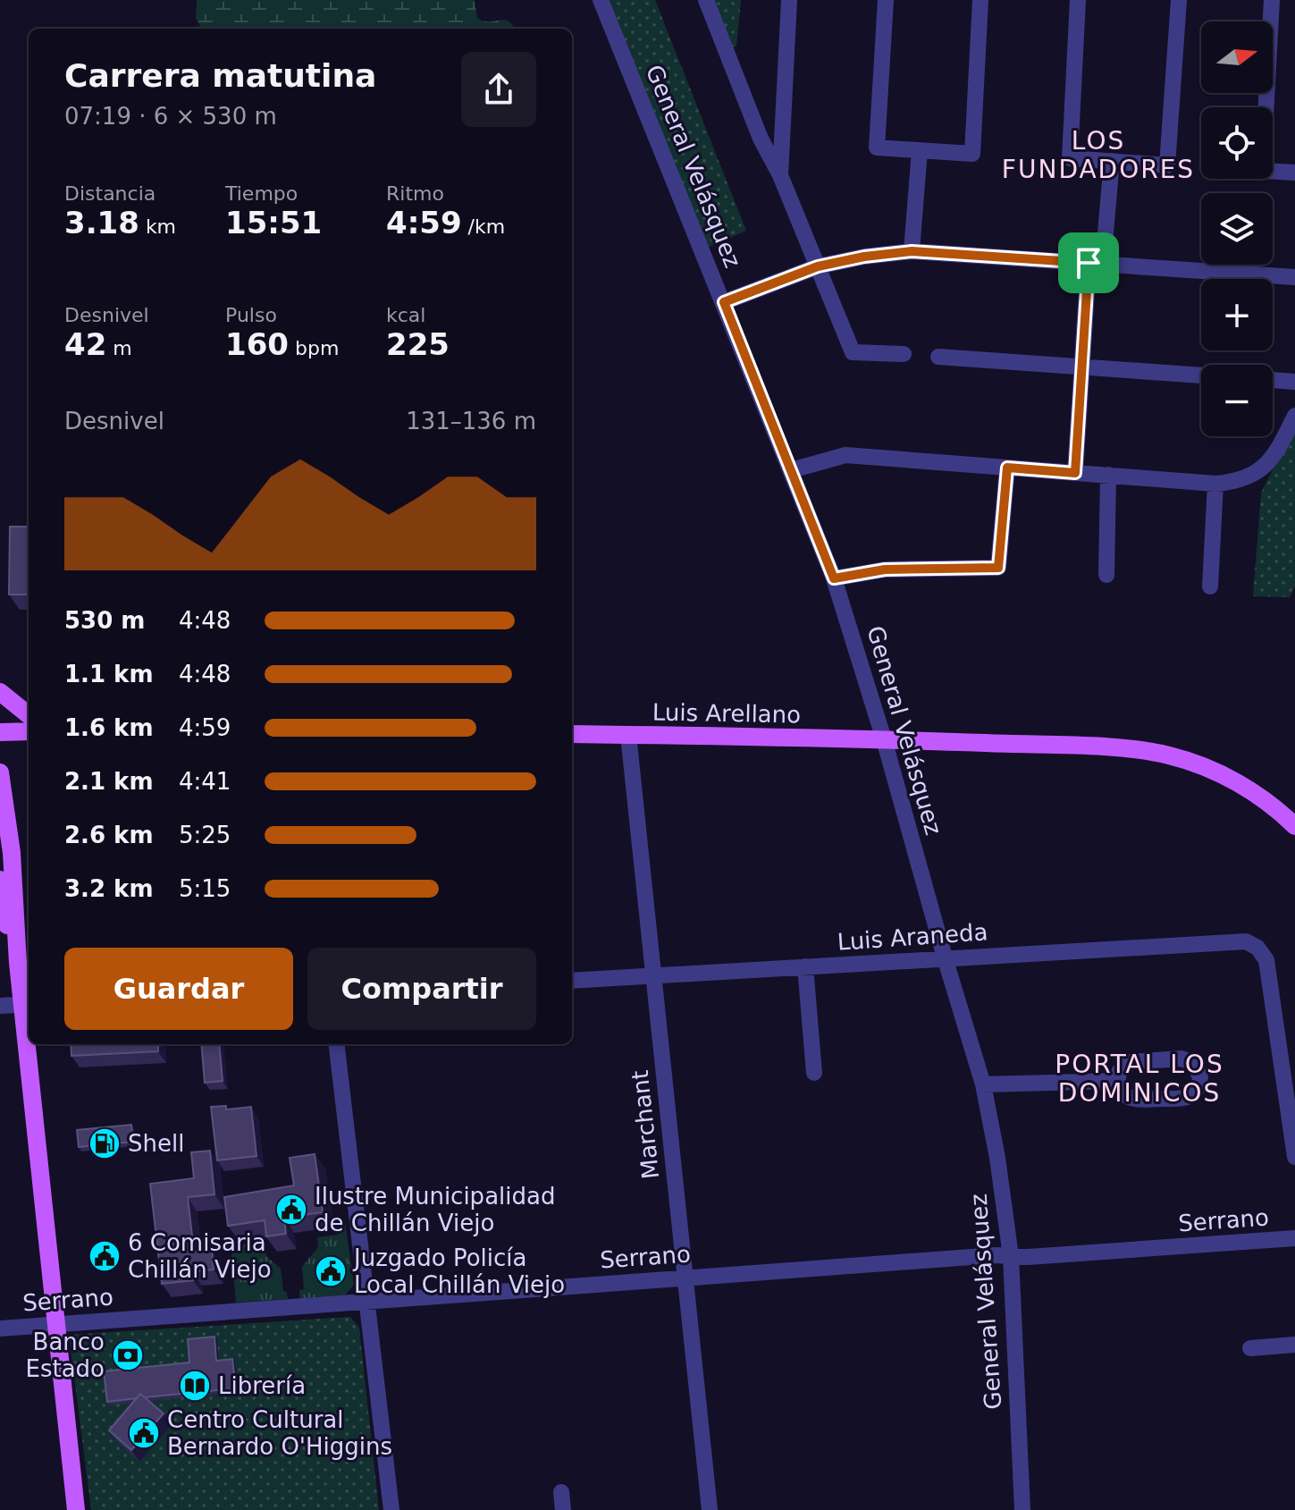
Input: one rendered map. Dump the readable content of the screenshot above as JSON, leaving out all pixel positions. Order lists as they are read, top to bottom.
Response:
{
  "streets": {
    "main road": ["Luis Arellano"],
    "street": [
      "General Velásquez",
      "Luis Araneda",
      "Marchant",
      "Serrano"
    ]
  },
  "crossings": [
    ["General Velásquez", "Luis Arellano"],
    ["General Velásquez", "Luis Araneda"],
    ["General Velásquez", "Serrano"],
    ["Luis Arellano", "Marchant"],
    ["Luis Araneda", "Marchant"],
    ["Marchant", "Serrano"]
  ],
  "districts": ["LOS FUNDADORES", "PORTAL LOS DOMINICOS"],
  "places": {
    "fuel station": ["Shell"],
    "public building": [
      "Ilustre Municipalidad de Chillán Viejo",
      "6 Comisaria Chillán Viejo",
      "Juzgado Policía Local Chillán Viejo",
      "Centro Cultural Bernardo O'Higgins"
    ],
    "bank": ["Banco Estado"],
    "library": ["Librería"]
  },
  "north": "right",
  "page": {
    "map_buttons": ["+", "−"],
    "heading": ["Carrera matutina", "07:19 · 6 × 530 m"],
    "stats": [
      ["Distancia", "3.18 km"],
      ["Tiempo", "15:51"],
      ["Ritmo", "4:59 /km"],
      ["Desnivel", "42 m"],
      ["Pulso", "160 bpm"],
      ["kcal", "225"]
    ],
    "chart": ["Desnivel", "131–136 m"],
    "list": [
      {
        "name": "530 m",
        "note": "4:48"
      },
      {
        "name": "1.1 km",
        "note": "4:48"
      },
      {
        "name": "1.6 km",
        "note": "4:59"
      },
      {
        "name": "2.1 km",
        "note": "4:41"
      },
      {
        "name": "2.6 km",
        "note": "5:25"
      },
      {
        "name": "3.2 km",
        "note": "5:15"
      }
    ],
    "buttons": ["Guardar", "Compartir"]
  }
}
